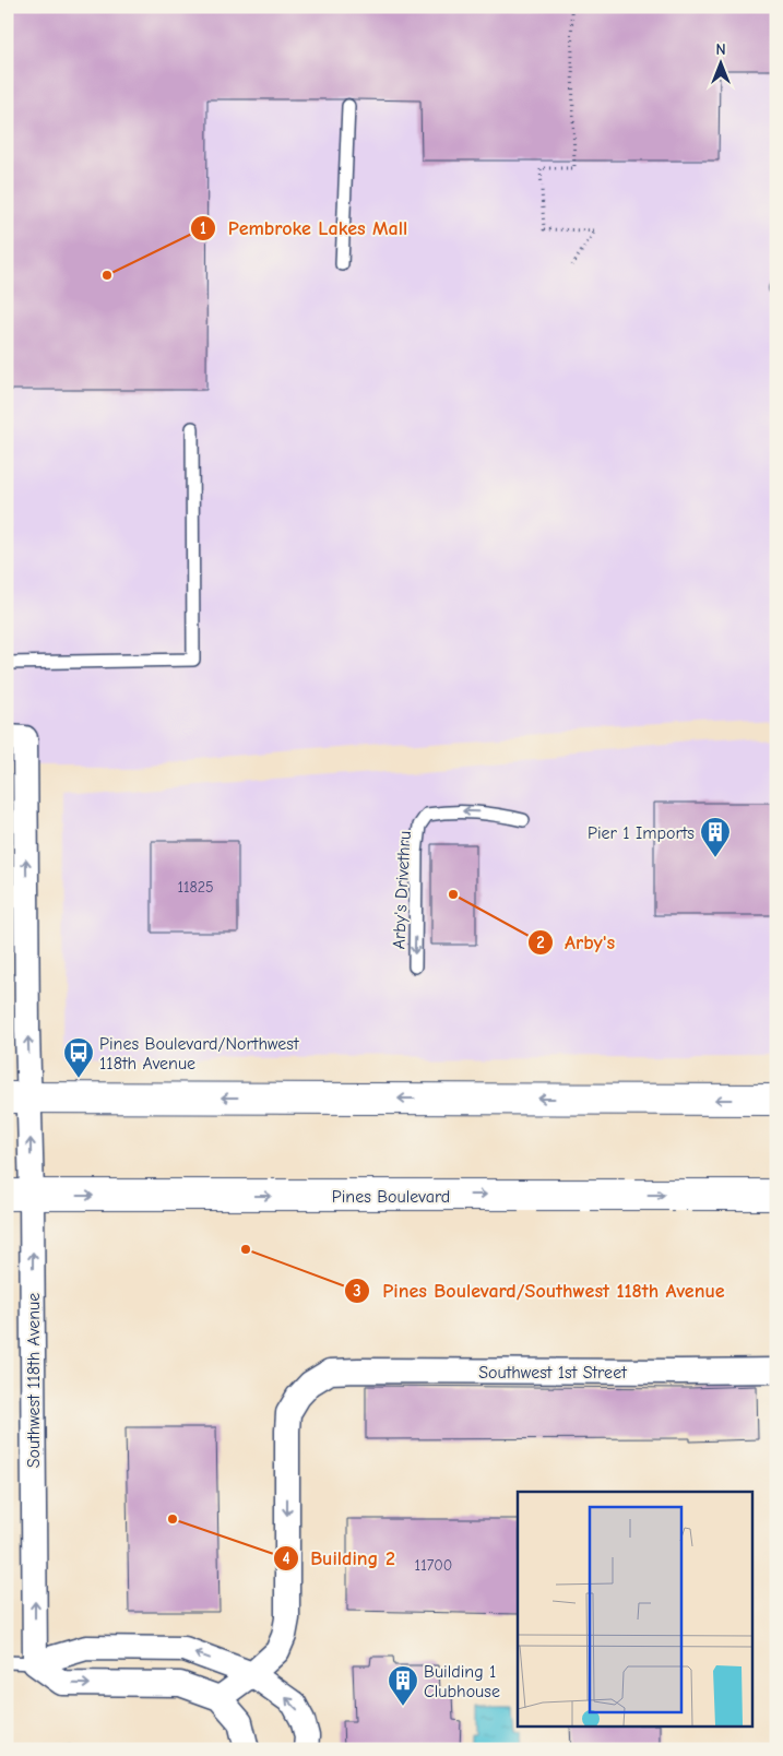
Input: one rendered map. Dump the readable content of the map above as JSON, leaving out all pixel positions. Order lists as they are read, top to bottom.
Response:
{
  "streets": {
    "highway": ["Pines Boulevard"],
    "street": ["Southwest 1st Street", "Southwest 118th Avenue"],
    "lane": ["Arby's Drivethru"]
  },
  "crossings": [
    ["Pines Boulevard", "Southwest 118th Avenue"]
  ],
  "one_way": ["Southwest 118th Avenue"],
  "places": {
    "other": [
      "Pembroke Lakes Mall",
      "Arby's",
      "Pines Boulevard/Southwest 118th Avenue",
      "Building 2"
    ],
    "building": ["Pier 1 Imports", "Building 1 Clubhouse"],
    "bus stop": ["Pines Boulevard/Northwest 118th Avenue"]
  },
  "house_numbers": ["11825", "11700"],
  "north": "top"
}
